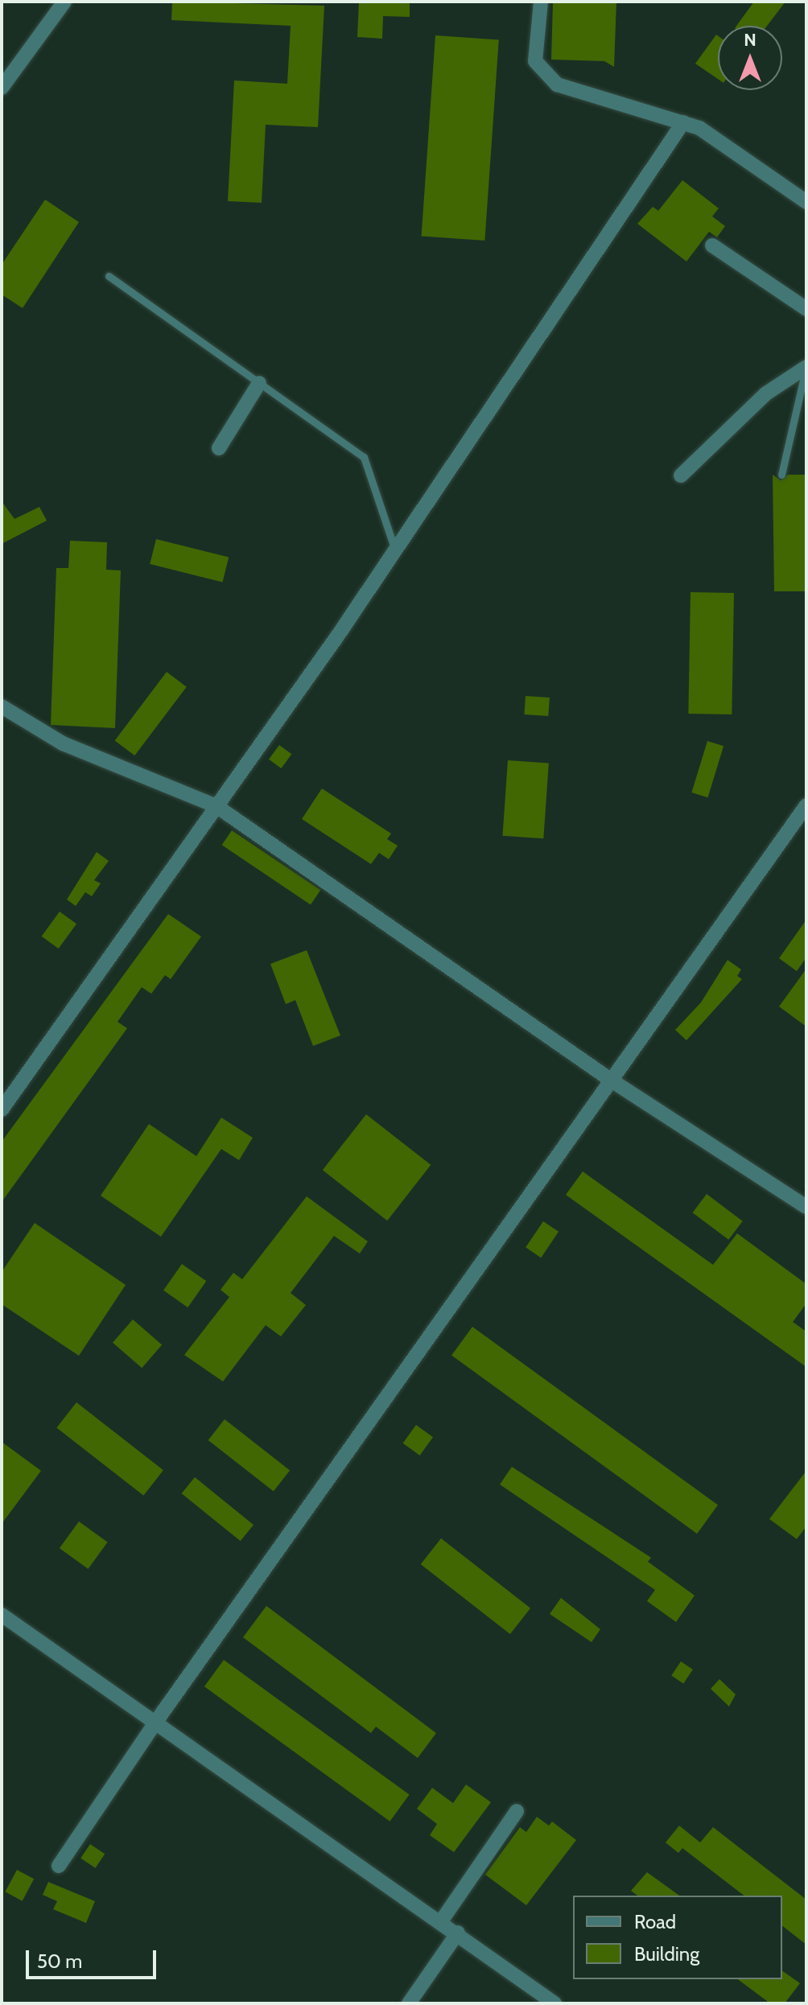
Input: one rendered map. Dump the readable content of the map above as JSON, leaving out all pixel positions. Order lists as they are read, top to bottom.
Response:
{
  "legend": ["Road", "Building"],
  "scale_bar": "50 m",
  "north": "top"
}
